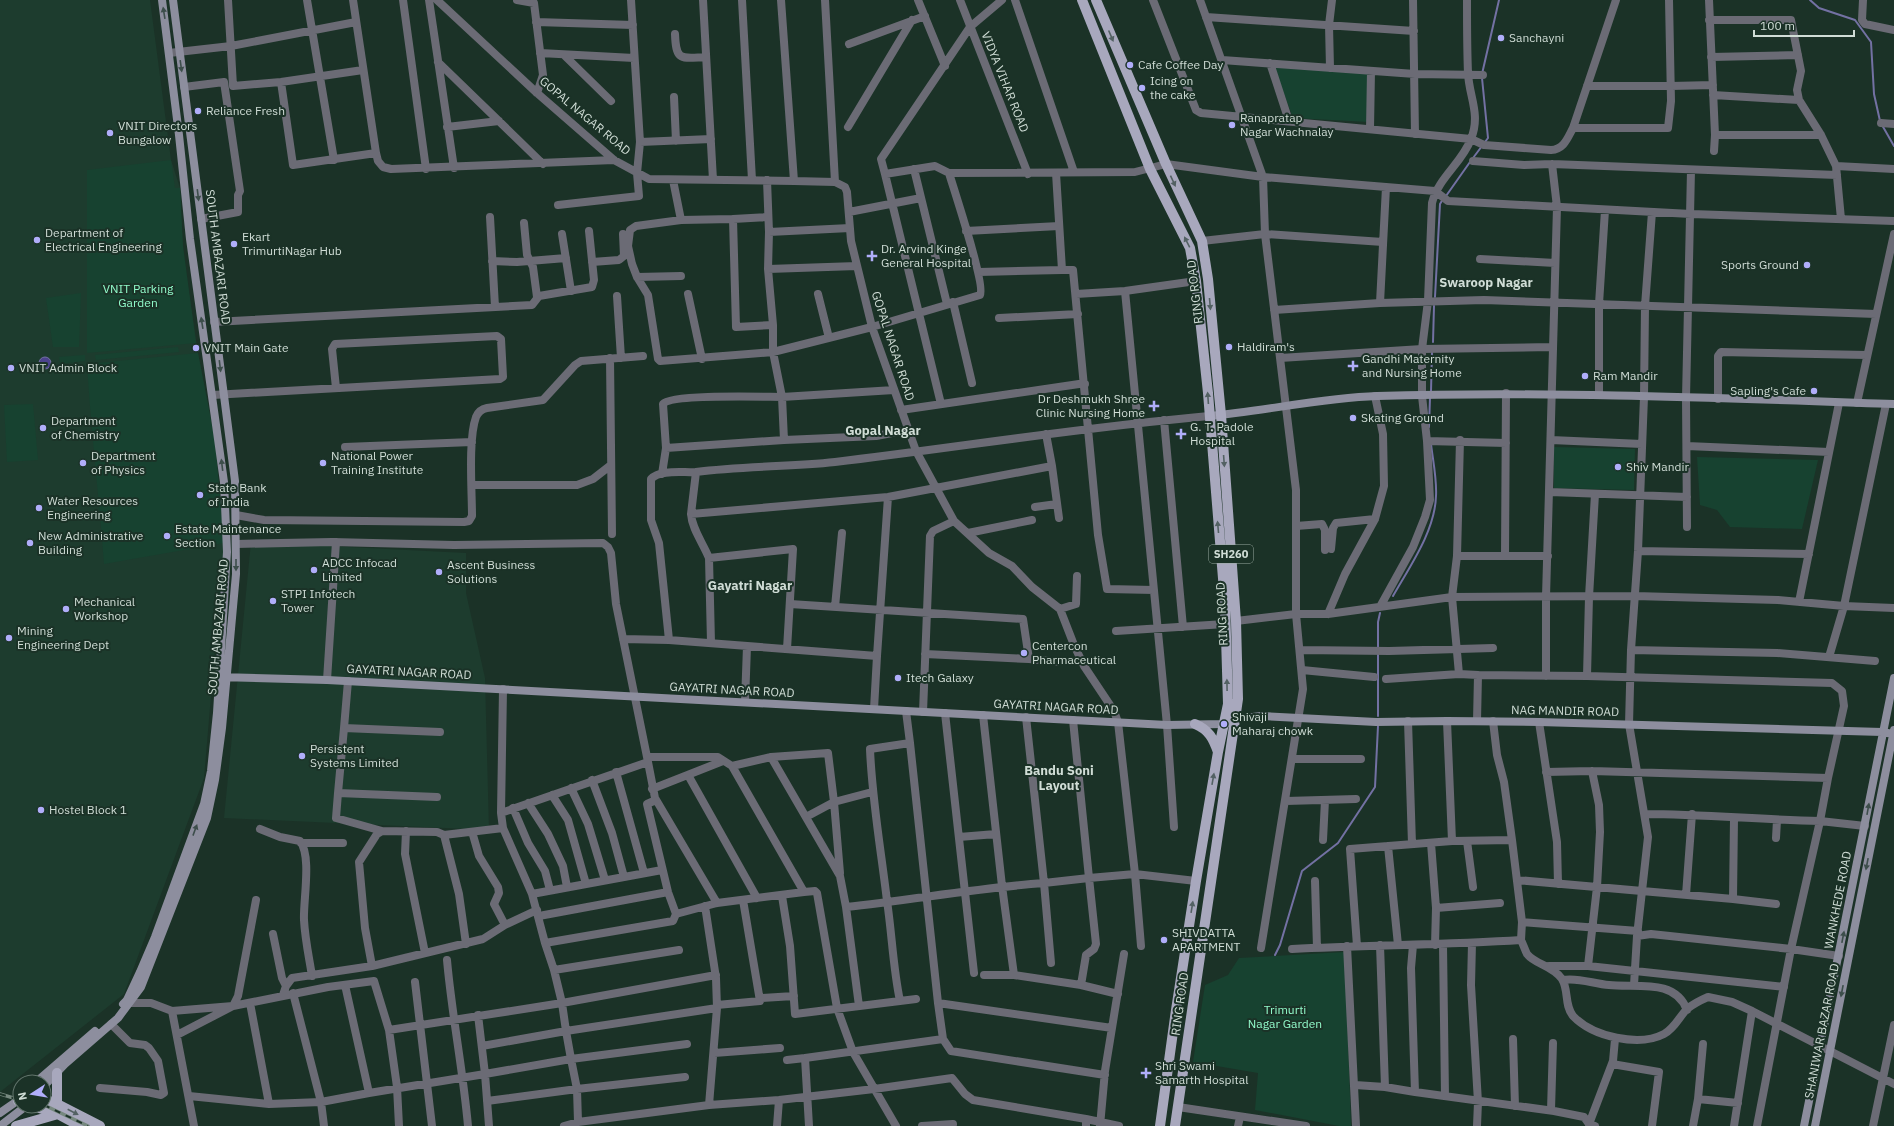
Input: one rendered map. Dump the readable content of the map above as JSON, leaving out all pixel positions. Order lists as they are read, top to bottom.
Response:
{
  "streets": {
    "main road": [
      "SOUTH AMBAZARI ROAD",
      "RING ROAD",
      "SH260",
      "GAYATRI NAGAR ROAD",
      "NAG MANDIR ROAD",
      "WANKHEDE ROAD",
      "SHANIWAR BAZAR ROAD"
    ],
    "street": ["VIDYA VIHAR ROAD", "GOPAL NAGAR ROAD"]
  },
  "crossings": [
    ["SOUTH AMBAZARI ROAD", "GAYATRI NAGAR ROAD"],
    ["RING ROAD", "SH260"],
    ["RING ROAD", "GAYATRI NAGAR ROAD"],
    ["RING ROAD", "NAG MANDIR ROAD"],
    ["SH260", "GAYATRI NAGAR ROAD"],
    ["GAYATRI NAGAR ROAD", "NAG MANDIR ROAD"],
    ["NAG MANDIR ROAD", "WANKHEDE ROAD"],
    ["NAG MANDIR ROAD", "SHANIWAR BAZAR ROAD"]
  ],
  "one_way": ["WANKHEDE ROAD", "SHANIWAR BAZAR ROAD"],
  "districts": [
    "Swaroop Nagar",
    "Gopal Nagar",
    "Gayatri Nagar",
    "Bandu Soni Layout"
  ],
  "parks": ["VNIT Parking Garden", "Trimurti Nagar Garden"],
  "places": {
    "other": [
      "Sanchayni",
      "Cafe Coffee Day",
      "Icing on the cake",
      "Reliance Fresh",
      "Ranapratap Nagar Wachnalay",
      "VNIT Directors Bungalow",
      "Department of Electrical Engineering",
      "Ekart TrimurtiNagar Hub",
      "Sports Ground",
      "Haldiram's",
      "VNIT Main Gate",
      "VNIT Admin Block",
      "Ram Mandir",
      "Sapling's Cafe",
      "Skating Ground",
      "Department of Chemistry",
      "Department of Physics",
      "National Power Training Institute",
      "Shiv Mandir",
      "State Bank of India",
      "Water Resources Engineering",
      "Estate Maintenance Section",
      "New Administrative Building",
      "ADCC Infocad Limited",
      "Ascent Business Solutions",
      "STPI Infotech Tower",
      "Mechanical Workshop",
      "Mining Engineering Dept",
      "Centercon Pharmaceutical",
      "Itech Galaxy",
      "Shivaji Maharaj chowk",
      "Persistent Systems Limited",
      "Hostel Block 1",
      "SHIVDATTA APARTMENT"
    ],
    "health": [
      "Dr. Arvind Kinge General Hospital",
      "Gandhi Maternity and Nursing Home",
      "Dr Deshmukh Shree Clinic Nursing Home",
      "G. T. Padole Hospital",
      "Shri Swami Samarth Hospital"
    ]
  },
  "scale_bar": "100 m",
  "north": "left"
}
